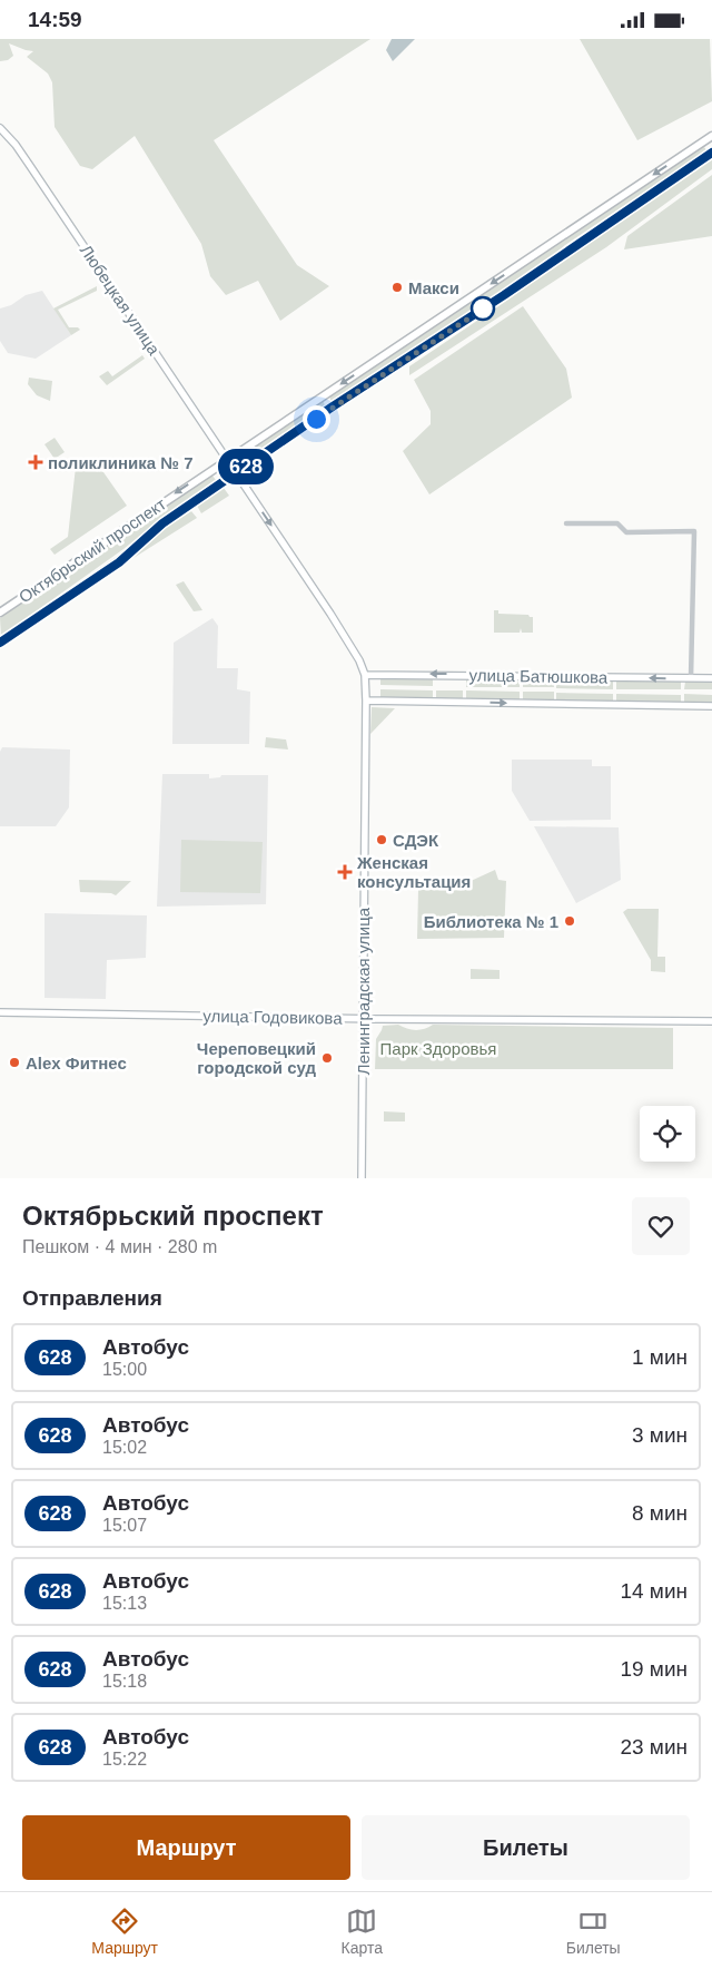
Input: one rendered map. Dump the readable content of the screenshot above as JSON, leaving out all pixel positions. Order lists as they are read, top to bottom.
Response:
{
  "streets": {
    "main road": ["Октябрьский проспект"],
    "street": [
      "Любецкая улица",
      "улица Батюшкова",
      "Ленинградская улица",
      "улица Годовикова"
    ]
  },
  "crossings": [
    ["Любецкая улица", "Октябрьский проспект"],
    ["Любецкая улица", "Ленинградская улица"],
    ["Октябрьский проспект", "Ленинградская улица"],
    ["улица Батюшкова", "Ленинградская улица"],
    ["Ленинградская улица", "улица Годовикова"]
  ],
  "parks": ["Парк Здоровья"],
  "places": {
    "other": [
      "Макси",
      "СДЭК",
      "Библиотека № 1",
      "Череповецкий городской суд",
      "Alex Фитнес"
    ],
    "health": ["поликлиника № 7", "Женская консультация"]
  },
  "lines": ["bus line 628"],
  "page": {
    "status": "14:59",
    "on_map": "628",
    "heading": [
      ["Октябрьский проспект", "Пешком · 4 мин · 280 m"],
      "Отправления"
    ],
    "list": [
      {
        "mark": "628",
        "name": "Автобус",
        "note": "15:00",
        "value": "1 мин"
      },
      {
        "mark": "628",
        "name": "Автобус",
        "note": "15:02",
        "value": "3 мин"
      },
      {
        "mark": "628",
        "name": "Автобус",
        "note": "15:07",
        "value": "8 мин"
      },
      {
        "mark": "628",
        "name": "Автобус",
        "note": "15:13",
        "value": "14 мин"
      },
      {
        "mark": "628",
        "name": "Автобус",
        "note": "15:18",
        "value": "19 мин"
      },
      {
        "mark": "628",
        "name": "Автобус",
        "note": "15:22",
        "value": "23 мин"
      }
    ],
    "buttons": ["Маршрут", "Билеты"],
    "tabs": ["Маршрут", "Карта", "Билеты"]
  }
}
